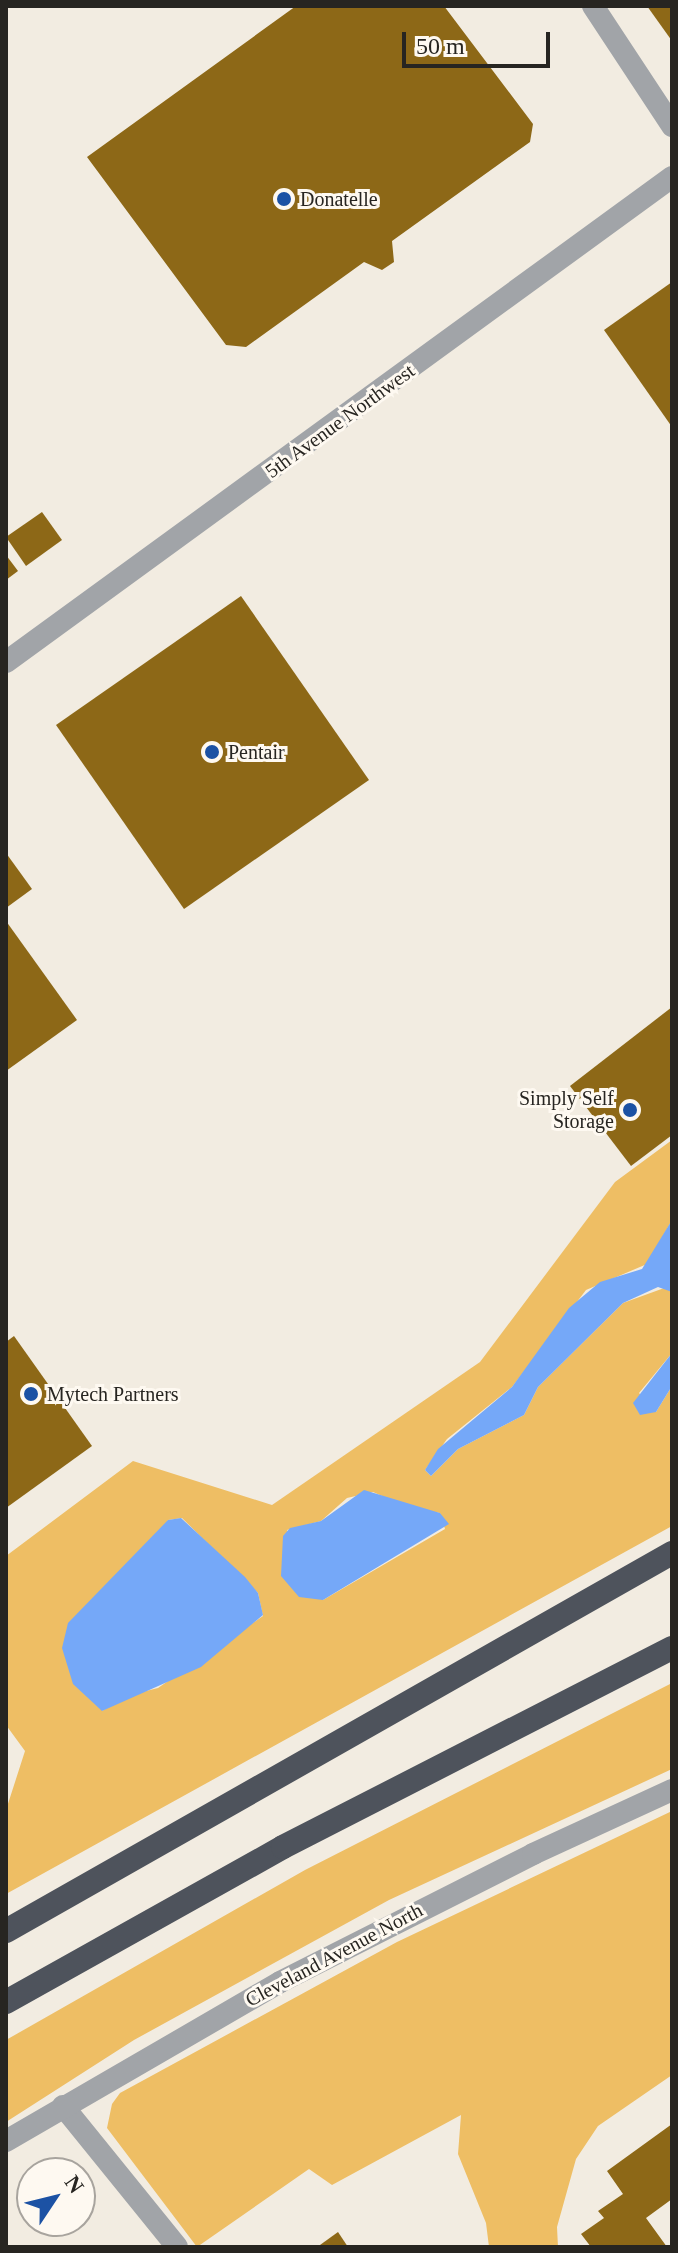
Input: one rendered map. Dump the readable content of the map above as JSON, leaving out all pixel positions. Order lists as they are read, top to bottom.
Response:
{
  "streets": {
    "street": ["5th Avenue Northwest", "Cleveland Avenue North"]
  },
  "places": [
    "Donatelle",
    "Pentair",
    "Simply Self Storage",
    "Mytech Partners"
  ],
  "scale_bar": "50 m",
  "north": "top right"
}
